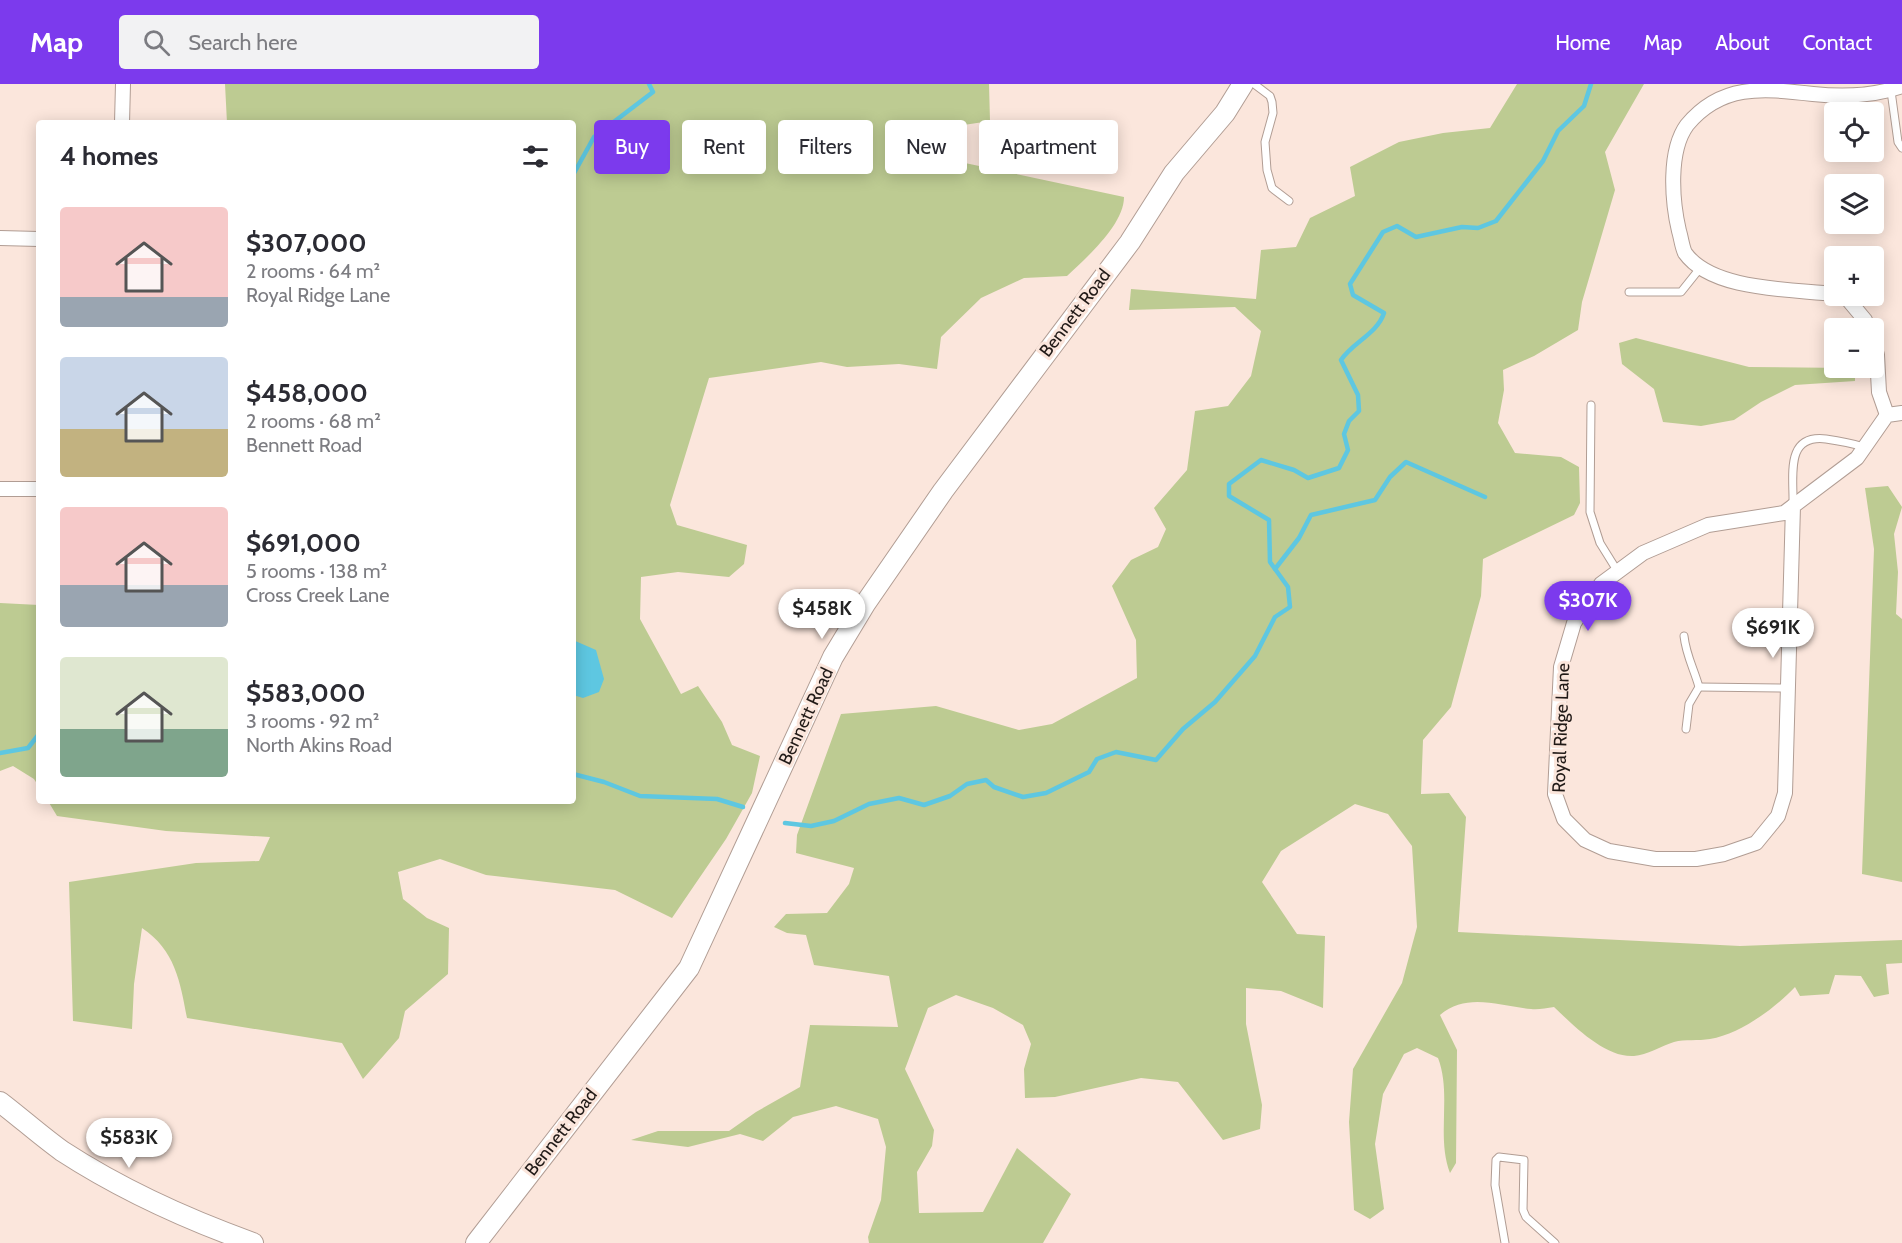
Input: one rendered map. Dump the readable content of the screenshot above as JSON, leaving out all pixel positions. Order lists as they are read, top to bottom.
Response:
{
  "streets": {
    "street": ["Bennett Road", "Royal Ridge Lane"]
  },
  "page": {
    "header": "Map",
    "search": "Search here",
    "nav": [
      "Home",
      "Map",
      "About",
      "Contact"
    ],
    "map_buttons": ["+", "−"],
    "chip": [
      "Buy",
      "Rent",
      "Filters",
      "New",
      "Apartment"
    ],
    "heading": "4 homes",
    "list": [
      {
        "name": "$307,000",
        "note": "2 rooms · 64 m² · Royal Ridge Lane"
      },
      {
        "name": "$458,000",
        "note": "2 rooms · 68 m² · Bennett Road"
      },
      {
        "name": "$691,000",
        "note": "5 rooms · 138 m² · Cross Creek Lane"
      },
      {
        "name": "$583,000",
        "note": "3 rooms · 92 m² · North Akins Road"
      }
    ],
    "price": [
      "$307K",
      "$458K",
      "$691K",
      "$583K"
    ]
  }
}
